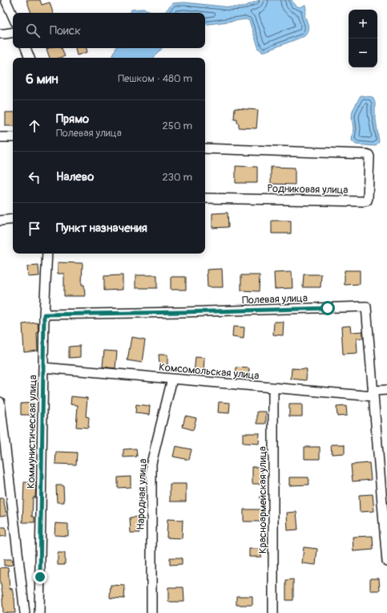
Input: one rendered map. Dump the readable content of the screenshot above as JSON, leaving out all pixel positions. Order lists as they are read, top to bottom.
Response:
{
  "streets": {
    "street": [
      "Родниковая улица",
      "Полевая улица",
      "Комсомольская улица",
      "Коммунистическая улица",
      "Народная улица",
      "Красноармейская улица"
    ]
  },
  "crossings": [
    ["Полевая улица", "Комсомольская улица"],
    ["Полевая улица", "Коммунистическая улица"],
    ["Комсомольская улица", "Коммунистическая улица"],
    ["Комсомольская улица", "Народная улица"],
    ["Комсомольская улица", "Красноармейская улица"]
  ],
  "page": {
    "map_buttons": ["+", "−"],
    "search": "Поиск",
    "heading": ["6 мин", "Пешком · 480 m"],
    "list": [
      ["Прямо", "Полевая улица", "250 m"],
      ["Налево", "230 m"],
      "Пункт назначения"
    ]
  }
}
